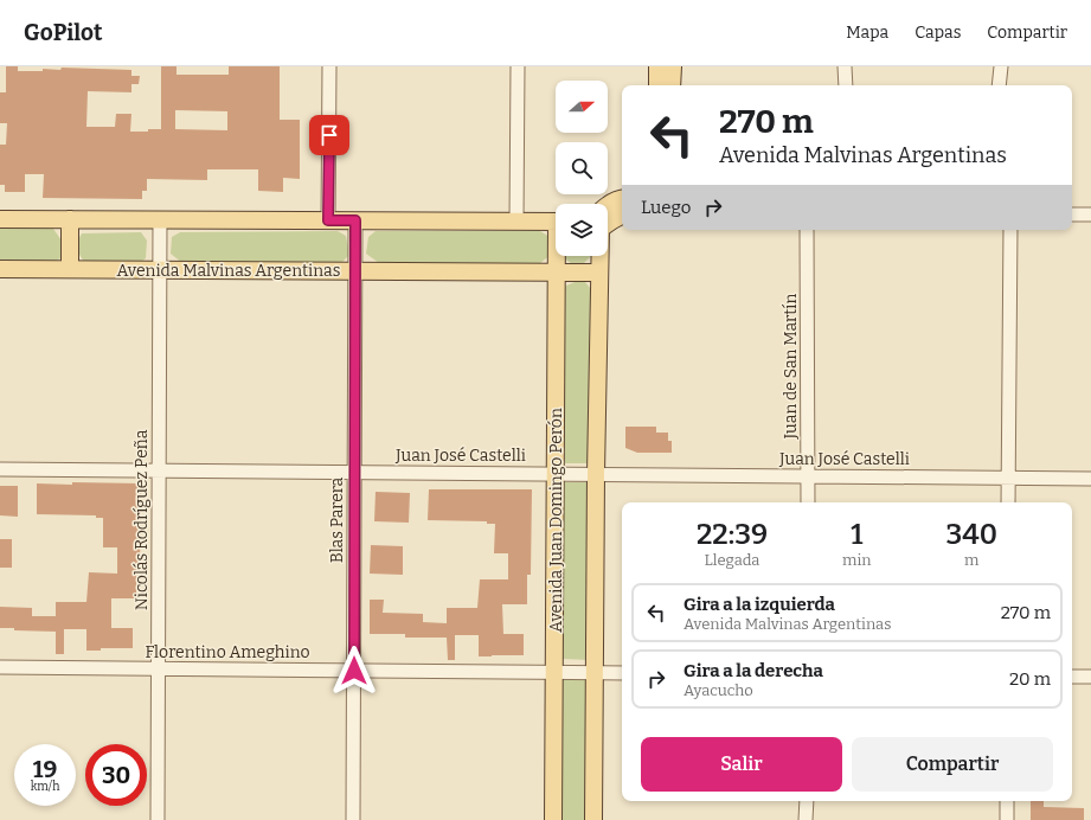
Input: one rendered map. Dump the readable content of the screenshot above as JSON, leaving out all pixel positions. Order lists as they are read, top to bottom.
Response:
{
  "streets": {
    "main road": ["Avenida Malvinas Argentinas", "Avenida Juan Domingo Perón"],
    "street": [
      "Juan de San Martín",
      "Juan José Castelli",
      "Nicolás Rodríguez Peña",
      "Blas Parera",
      "Florentino Ameghino"
    ]
  },
  "crossings": [
    ["Avenida Malvinas Argentinas", "Nicolás Rodríguez Peña"],
    ["Avenida Malvinas Argentinas", "Blas Parera"],
    ["Avenida Malvinas Argentinas", "Avenida Juan Domingo Perón"],
    ["Juan de San Martín", "Juan José Castelli"],
    ["Juan José Castelli", "Nicolás Rodríguez Peña"],
    ["Juan José Castelli", "Blas Parera"],
    ["Juan José Castelli", "Avenida Juan Domingo Perón"],
    ["Nicolás Rodríguez Peña", "Florentino Ameghino"],
    ["Blas Parera", "Florentino Ameghino"],
    ["Avenida Juan Domingo Perón", "Florentino Ameghino"]
  ],
  "north": "right",
  "page": {
    "header": "GoPilot",
    "nav": ["Mapa", "Capas", "Compartir"],
    "turn": ["270 m", "Avenida Malvinas Argentinas"],
    "then": "Luego",
    "eta": [
      "22:39",
      "Llegada",
      "1",
      "min",
      "340",
      "m"
    ],
    "list": [
      {
        "name": "Gira a la izquierda",
        "note": "Avenida Malvinas Argentinas",
        "value": "270 m"
      },
      {
        "name": "Gira a la derecha",
        "note": "Ayacucho",
        "value": "20 m"
      }
    ],
    "buttons": ["Salir", "Compartir"],
    "speed": "19 km/h",
    "limit": "30"
  }
}
